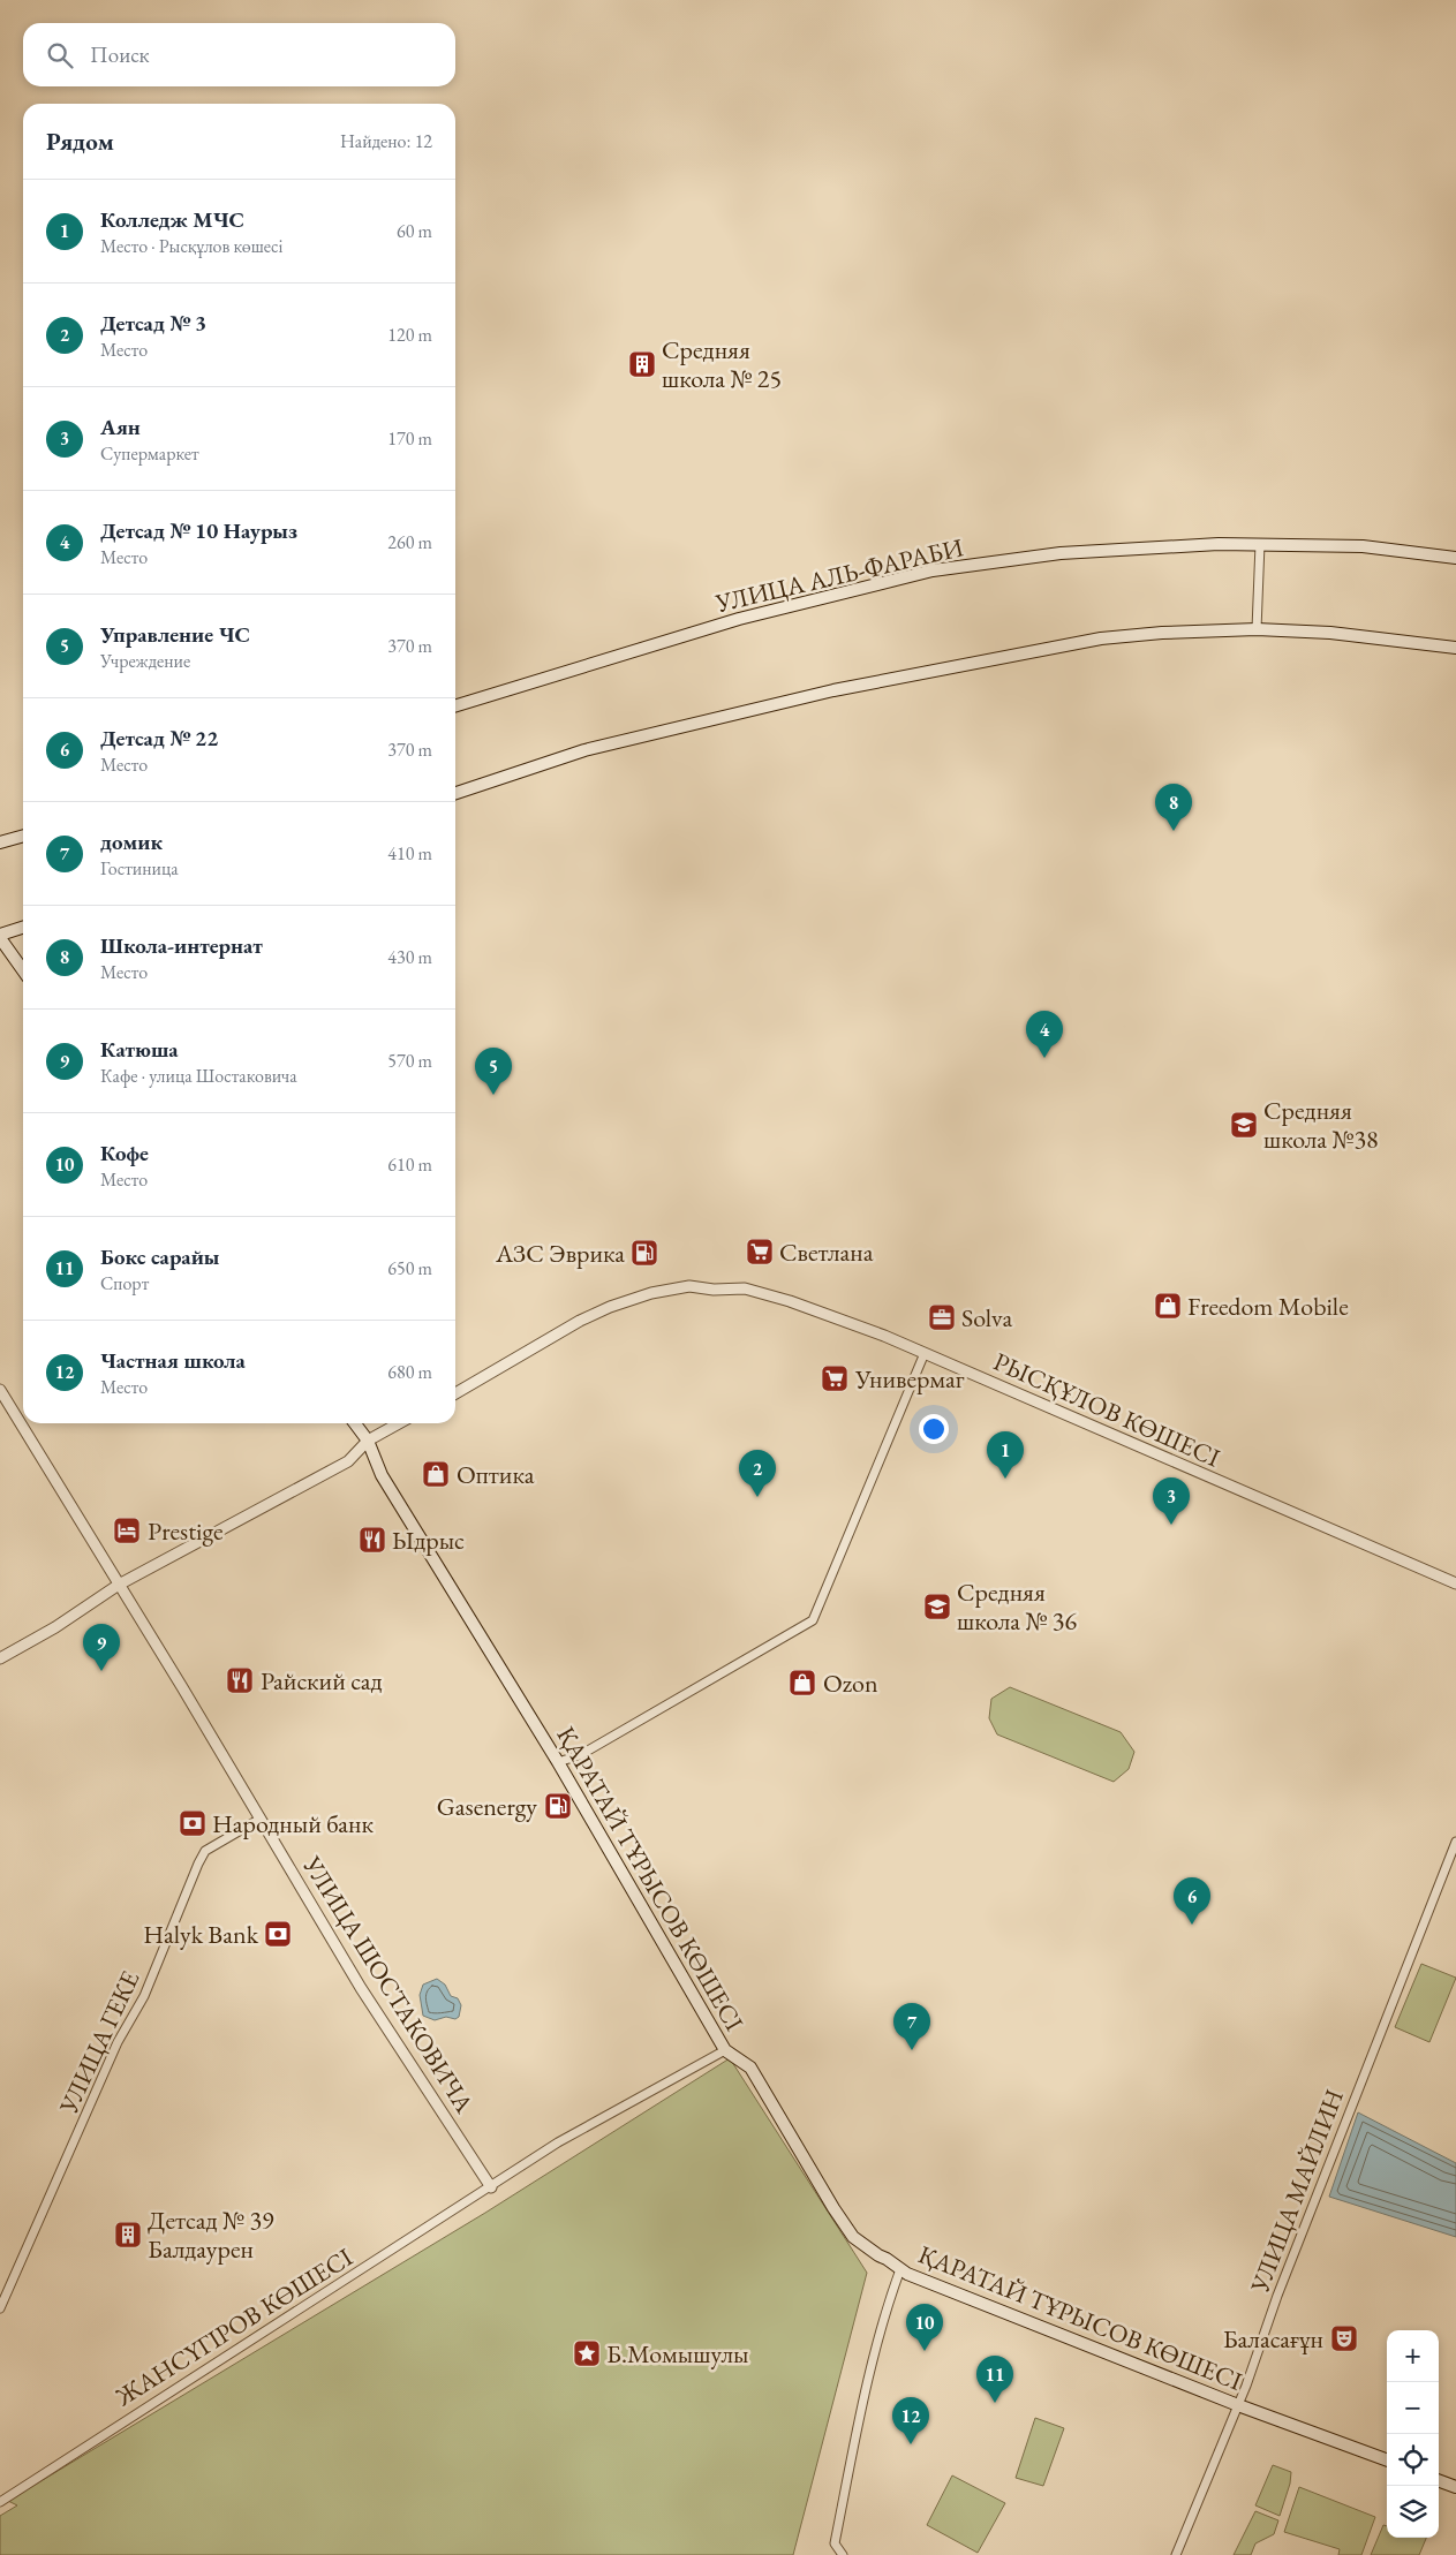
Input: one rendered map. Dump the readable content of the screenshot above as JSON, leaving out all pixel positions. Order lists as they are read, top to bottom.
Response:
{
  "streets": {
    "main road": ["УЛИЦА АЛЬ-ФАРАБИ", "ҚАРАТАЙ ТҰРЫСОВ КӨШЕСІ"],
    "street": [
      "РЫСҚҰЛОВ КӨШЕСІ",
      "УЛИЦА ШОСТАКОВИЧА",
      "УЛИЦА ГЕКЕ",
      "УЛИЦА МАЙЛИН",
      "ЖАНСҮГІРОВ КӨШЕСІ"
    ]
  },
  "crossings": [
    ["ҚАРАТАЙ ТҰРЫСОВ КӨШЕСІ", "УЛИЦА МАЙЛИН"],
    ["ҚАРАТАЙ ТҰРЫСОВ КӨШЕСІ", "ЖАНСҮГІРОВ КӨШЕСІ"],
    ["УЛИЦА ШОСТАКОВИЧА", "УЛИЦА ГЕКЕ"],
    ["УЛИЦА ШОСТАКОВИЧА", "ЖАНСҮГІРОВ КӨШЕСІ"]
  ],
  "places": {
    "building": ["Средняя школа № 25", "Детсад № 39 Балдаурен"],
    "school or university": ["Средняя школа №38", "Средняя школа № 36"],
    "supermarket": ["Светлана", "Универмаг"],
    "fuel station": ["АЗС Эврика", "Gasenergy"],
    "shop": ["Freedom Mobile", "Оптика", "Ozon"],
    "office": ["Solva"],
    "hotel": ["Prestige"],
    "restaurant": ["Ыдрыс", "Райский сад"],
    "bank": ["Народный банк", "Halyk Bank"],
    "theatre": ["Баласағұн"],
    "place": ["Б.Момышулы"]
  },
  "page": {
    "search": "Поиск",
    "heading": ["Рядом", "Найдено: 12"],
    "list": [
      {
        "mark": "1",
        "name": "Колледж МЧС",
        "note": "Место · Рысқұлов көшесі",
        "value": "60 m"
      },
      {
        "mark": "2",
        "name": "Детсад № 3",
        "note": "Место",
        "value": "120 m"
      },
      {
        "mark": "3",
        "name": "Аян",
        "note": "Супермаркет",
        "value": "170 m"
      },
      {
        "mark": "4",
        "name": "Детсад № 10 Наурыз",
        "note": "Место",
        "value": "260 m"
      },
      {
        "mark": "5",
        "name": "Управление ЧС",
        "note": "Учреждение",
        "value": "370 m"
      },
      {
        "mark": "6",
        "name": "Детсад № 22",
        "note": "Место",
        "value": "370 m"
      },
      {
        "mark": "7",
        "name": "домик",
        "note": "Гостиница",
        "value": "410 m"
      },
      {
        "mark": "8",
        "name": "Школа-интернат",
        "note": "Место",
        "value": "430 m"
      },
      {
        "mark": "9",
        "name": "Катюша",
        "note": "Кафе · улица Шостаковича",
        "value": "570 m"
      },
      {
        "mark": "10",
        "name": "Кофе",
        "note": "Место",
        "value": "610 m"
      },
      {
        "mark": "11",
        "name": "Бокс сарайы",
        "note": "Спорт",
        "value": "650 m"
      },
      {
        "mark": "12",
        "name": "Частная школа",
        "note": "Место",
        "value": "680 m"
      }
    ],
    "pins": [
      "8",
      "4",
      "5",
      "1",
      "2",
      "3",
      "9",
      "6",
      "7",
      "10",
      "11",
      "12"
    ],
    "map_buttons": ["+", "−"]
  }
}
